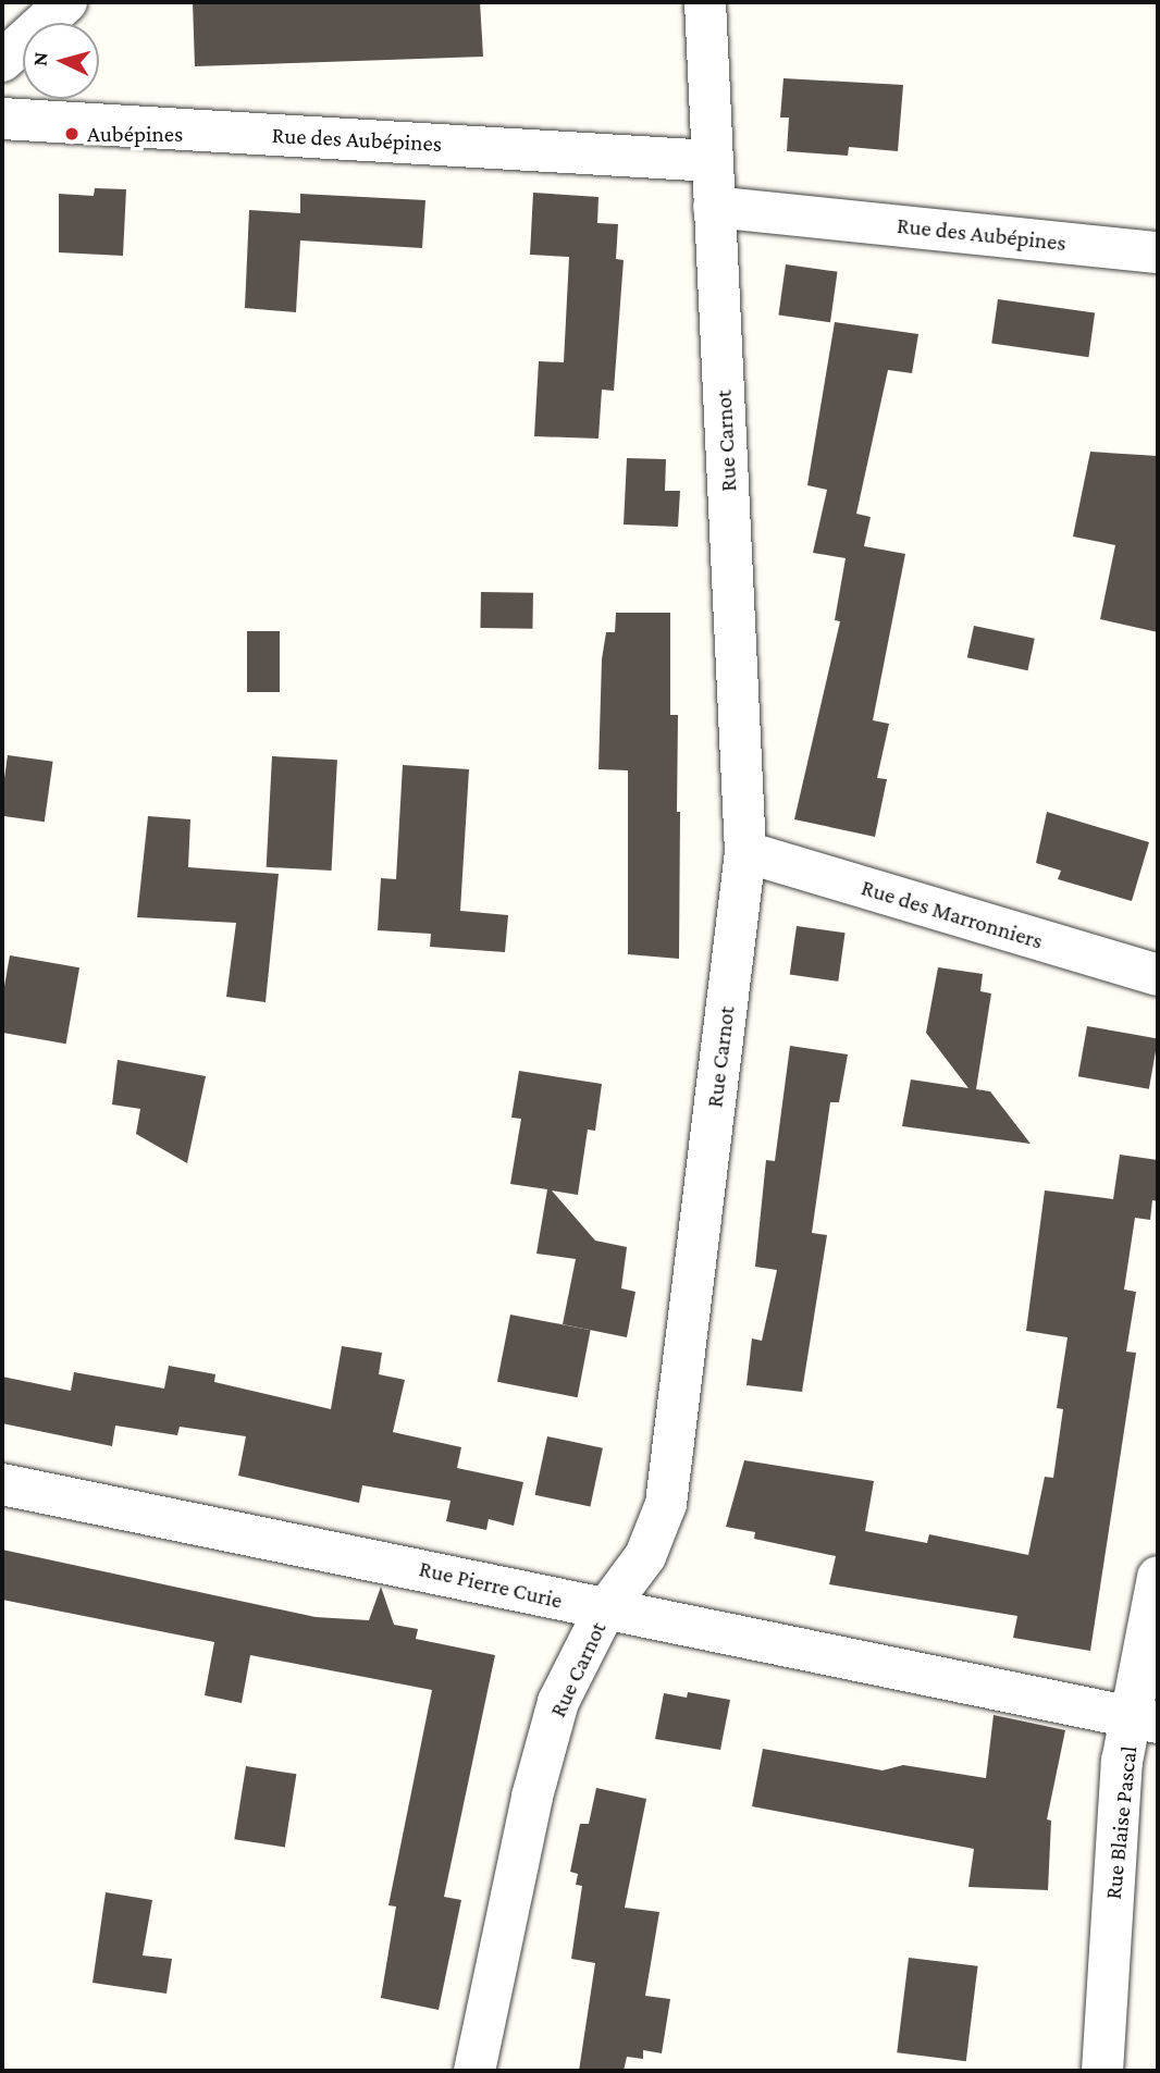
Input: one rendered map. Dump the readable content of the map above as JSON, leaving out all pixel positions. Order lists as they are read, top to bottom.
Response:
{
  "streets": {
    "street": [
      "Rue des Aubépines",
      "Rue Carnot",
      "Rue des Marronniers",
      "Rue Pierre Curie",
      "Rue Blaise Pascal"
    ]
  },
  "crossings": [
    ["Rue des Aubépines", "Rue Carnot"],
    ["Rue Carnot", "Rue des Marronniers"],
    ["Rue Carnot", "Rue Pierre Curie"],
    ["Rue Pierre Curie", "Rue Blaise Pascal"]
  ],
  "places": ["Aubépines"],
  "north": "left"
}
